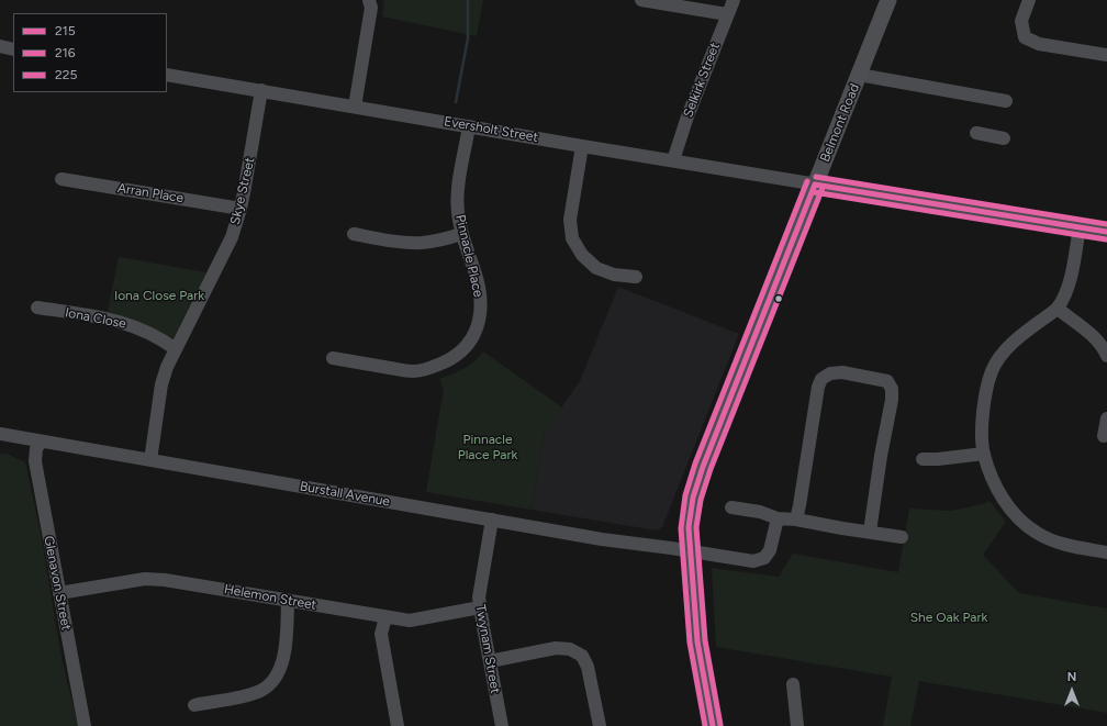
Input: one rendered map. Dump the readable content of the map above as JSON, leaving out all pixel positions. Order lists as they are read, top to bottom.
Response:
{
  "streets": {
    "main road": ["Belmont Road"],
    "street": [
      "Selkirk Street",
      "Eversholt Street",
      "Skye Street",
      "Arran Place",
      "Pinnacle Place",
      "Iona Close",
      "Burstall Avenue",
      "Glenavon Street",
      "Helemon Street",
      "Twynam Street"
    ]
  },
  "crossings": [
    ["Selkirk Street", "Eversholt Street"],
    ["Belmont Road", "Eversholt Street"],
    ["Belmont Road", "Burstall Avenue"],
    ["Eversholt Street", "Skye Street"],
    ["Eversholt Street", "Pinnacle Place"],
    ["Skye Street", "Arran Place"],
    ["Skye Street", "Iona Close"],
    ["Skye Street", "Burstall Avenue"],
    ["Burstall Avenue", "Glenavon Street"],
    ["Burstall Avenue", "Twynam Street"],
    ["Glenavon Street", "Helemon Street"],
    ["Helemon Street", "Twynam Street"]
  ],
  "parks": ["Iona Close Park", "Pinnacle Place Park", "She Oak Park"],
  "lines": ["transit line 225", "transit line 215", "transit line 216"],
  "legend": ["215", "216", "225"],
  "north": "top"
}
